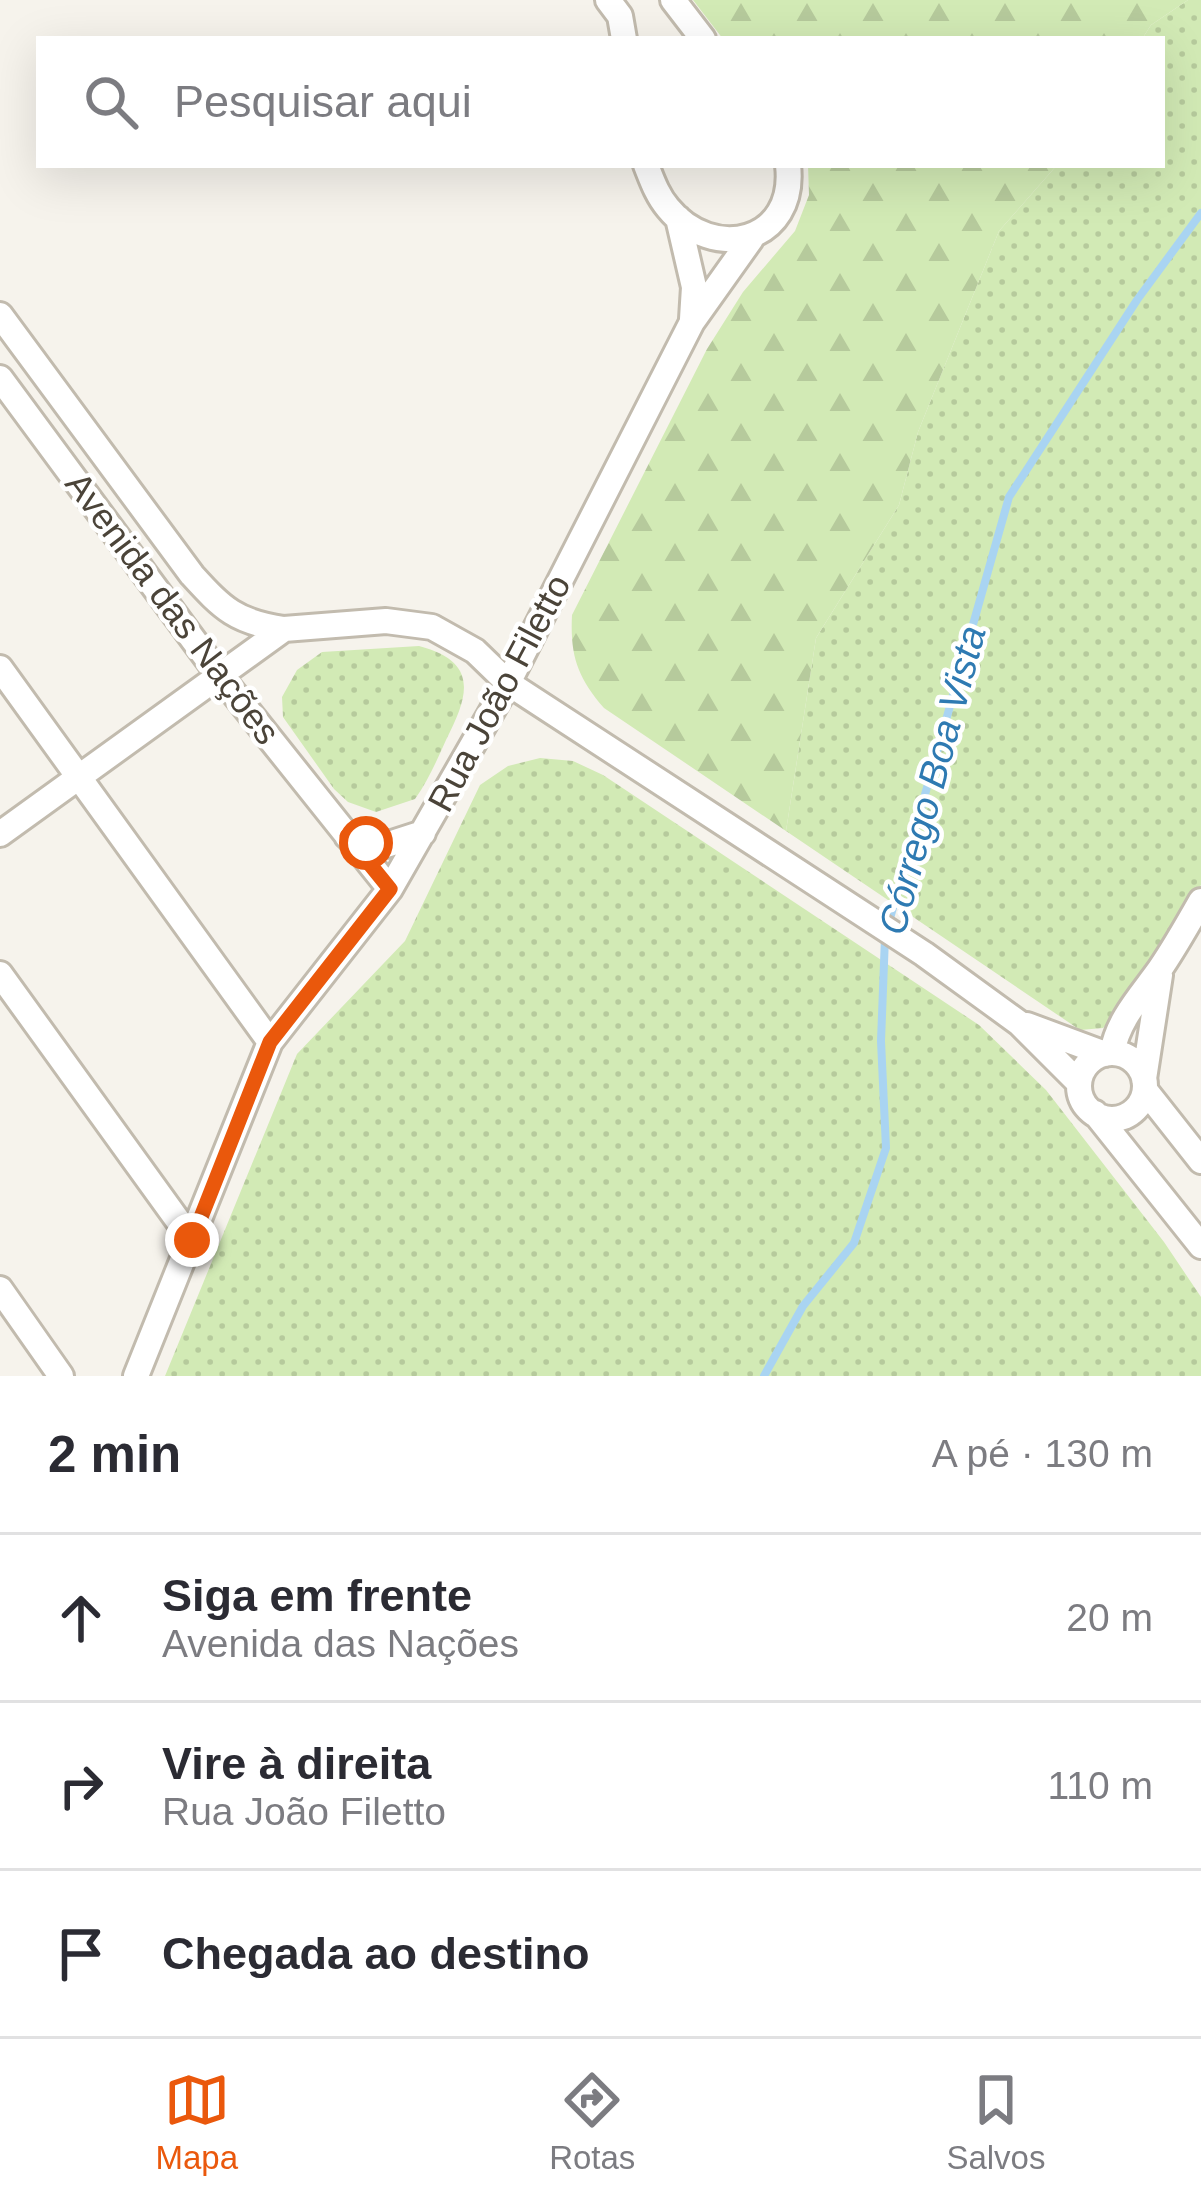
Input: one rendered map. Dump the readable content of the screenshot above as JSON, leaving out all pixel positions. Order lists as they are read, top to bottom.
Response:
{
  "streets": {
    "street": ["Avenida das Nações", "Rua João Filetto"]
  },
  "crossings": [
    ["Avenida das Nações", "Rua João Filetto"]
  ],
  "water": ["Córrego Boa Vista"],
  "page": {
    "search": "Pesquisar aqui",
    "heading": ["2 min", "A pé · 130 m"],
    "list": [
      ["Siga em frente", "Avenida das Nações", "20 m"],
      ["Vire à direita", "Rua João Filetto", "110 m"],
      "Chegada ao destino"
    ],
    "nav": ["Mapa", "Rotas", "Salvos"]
  }
}
